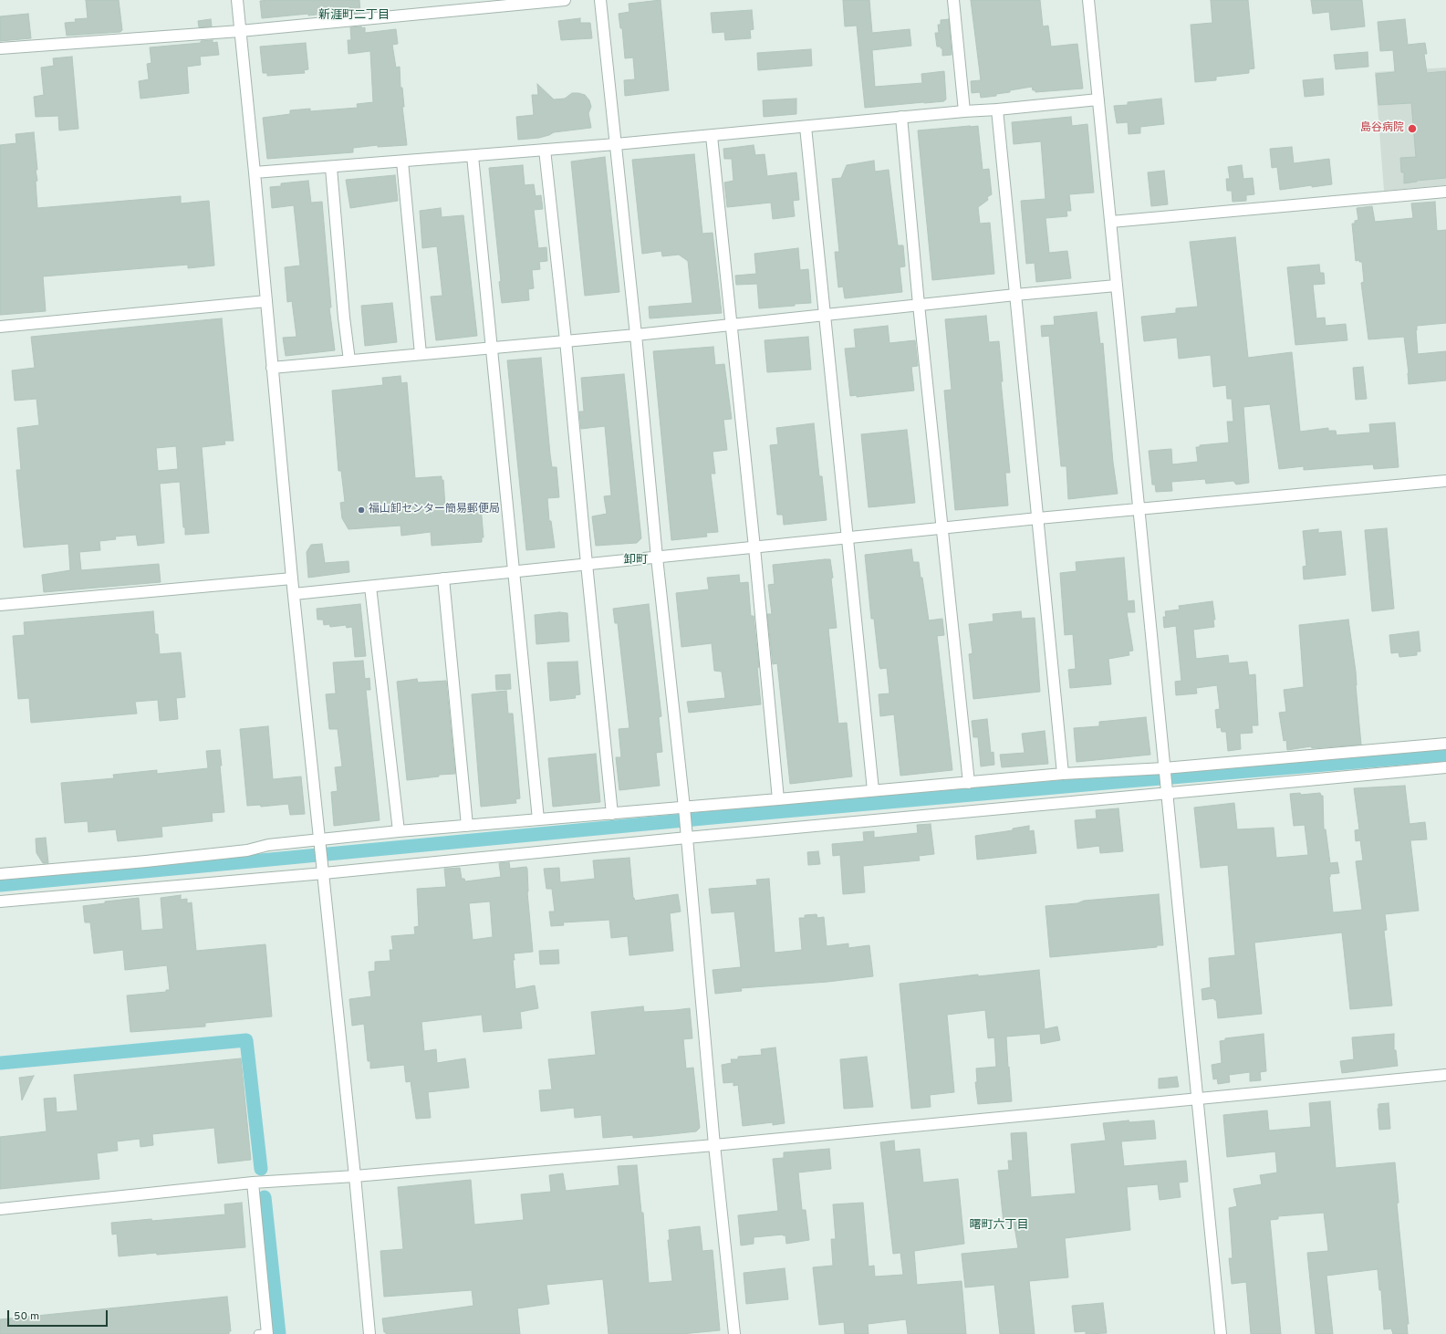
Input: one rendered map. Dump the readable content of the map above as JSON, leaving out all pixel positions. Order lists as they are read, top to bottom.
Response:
{
  "districts": ["新涯町二丁目", "卸町", "曙町六丁目"],
  "places": ["島谷病院", "福山卸センター簡易郵便局"],
  "scale_bar": "50 m"
}
